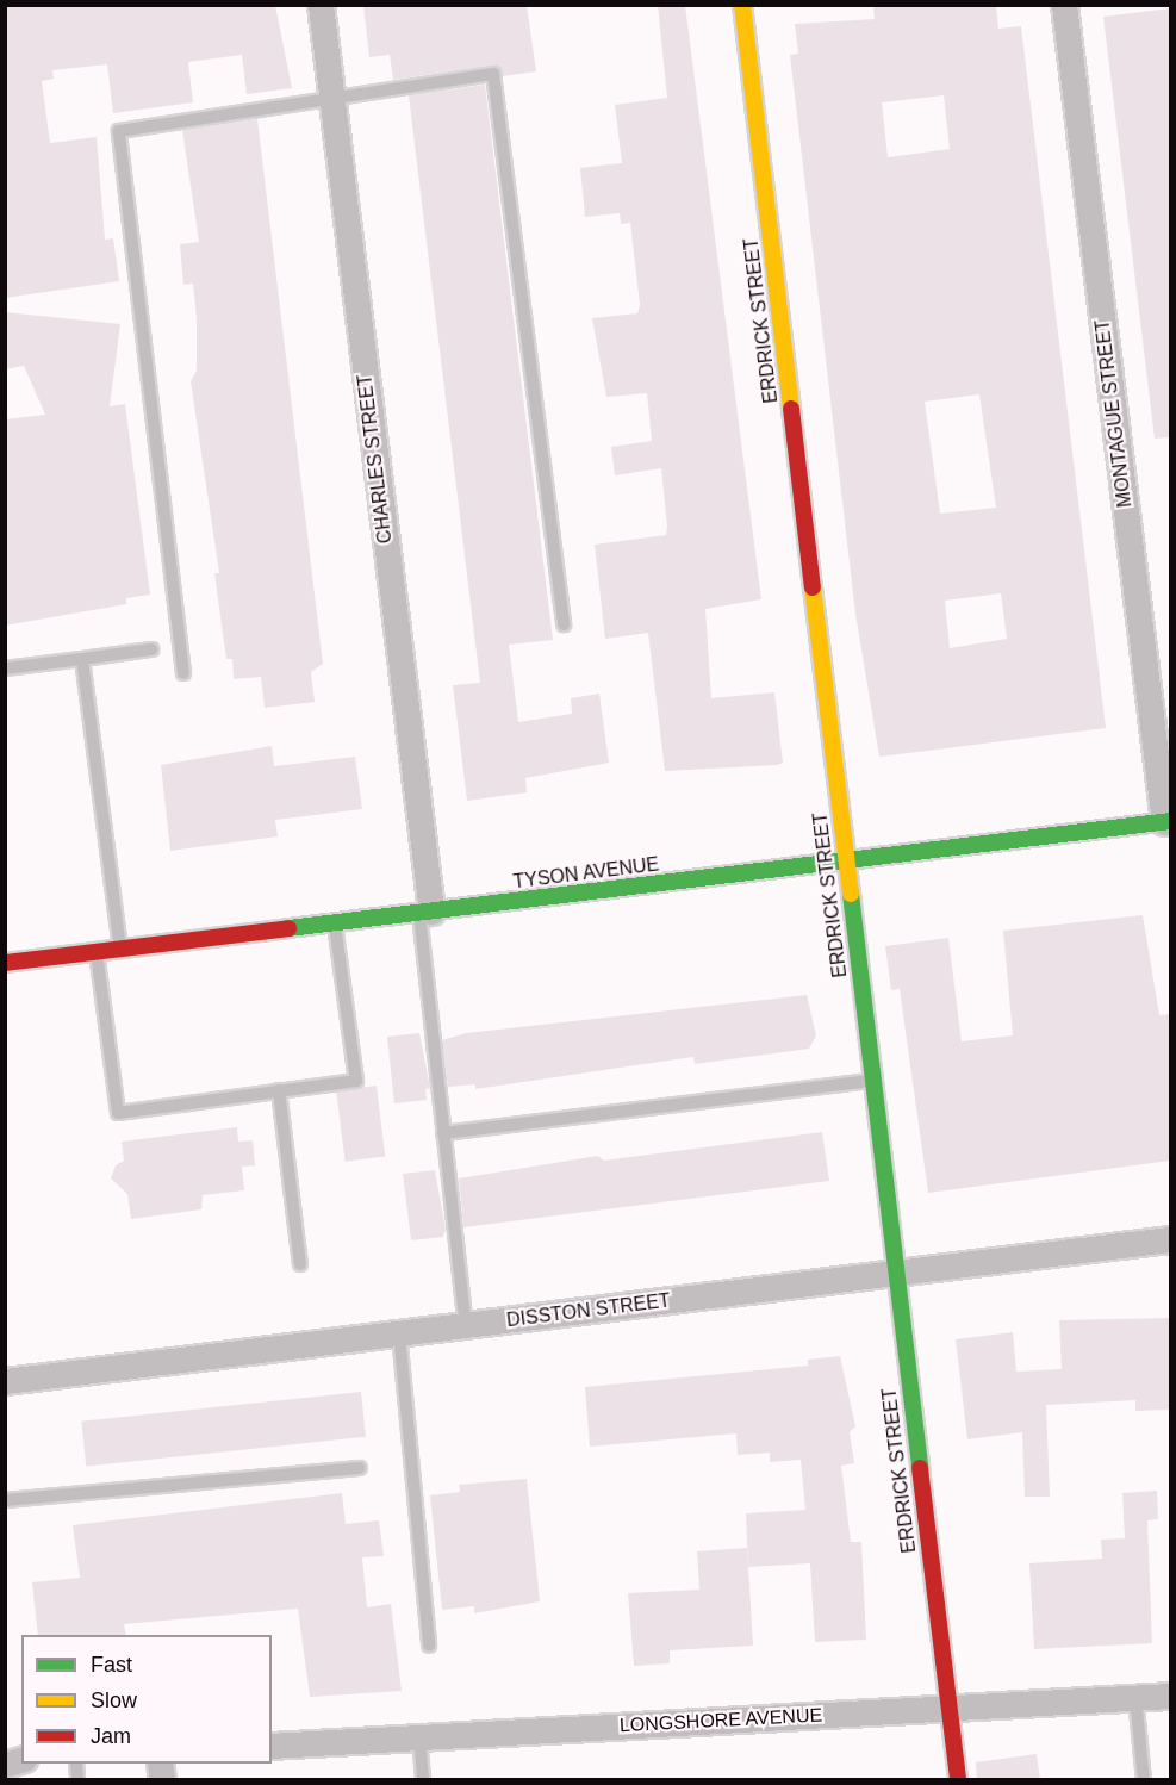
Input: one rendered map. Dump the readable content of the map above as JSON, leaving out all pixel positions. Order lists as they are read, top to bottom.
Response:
{
  "streets": {
    "street": [
      "ERDRICK STREET",
      "MONTAGUE STREET",
      "CHARLES STREET",
      "TYSON AVENUE",
      "DISSTON STREET",
      "LONGSHORE AVENUE"
    ]
  },
  "crossings": [
    ["ERDRICK STREET", "TYSON AVENUE"],
    ["ERDRICK STREET", "DISSTON STREET"],
    ["ERDRICK STREET", "LONGSHORE AVENUE"],
    ["MONTAGUE STREET", "TYSON AVENUE"],
    ["CHARLES STREET", "TYSON AVENUE"]
  ],
  "legend": ["Fast", "Slow", "Jam"]
}
